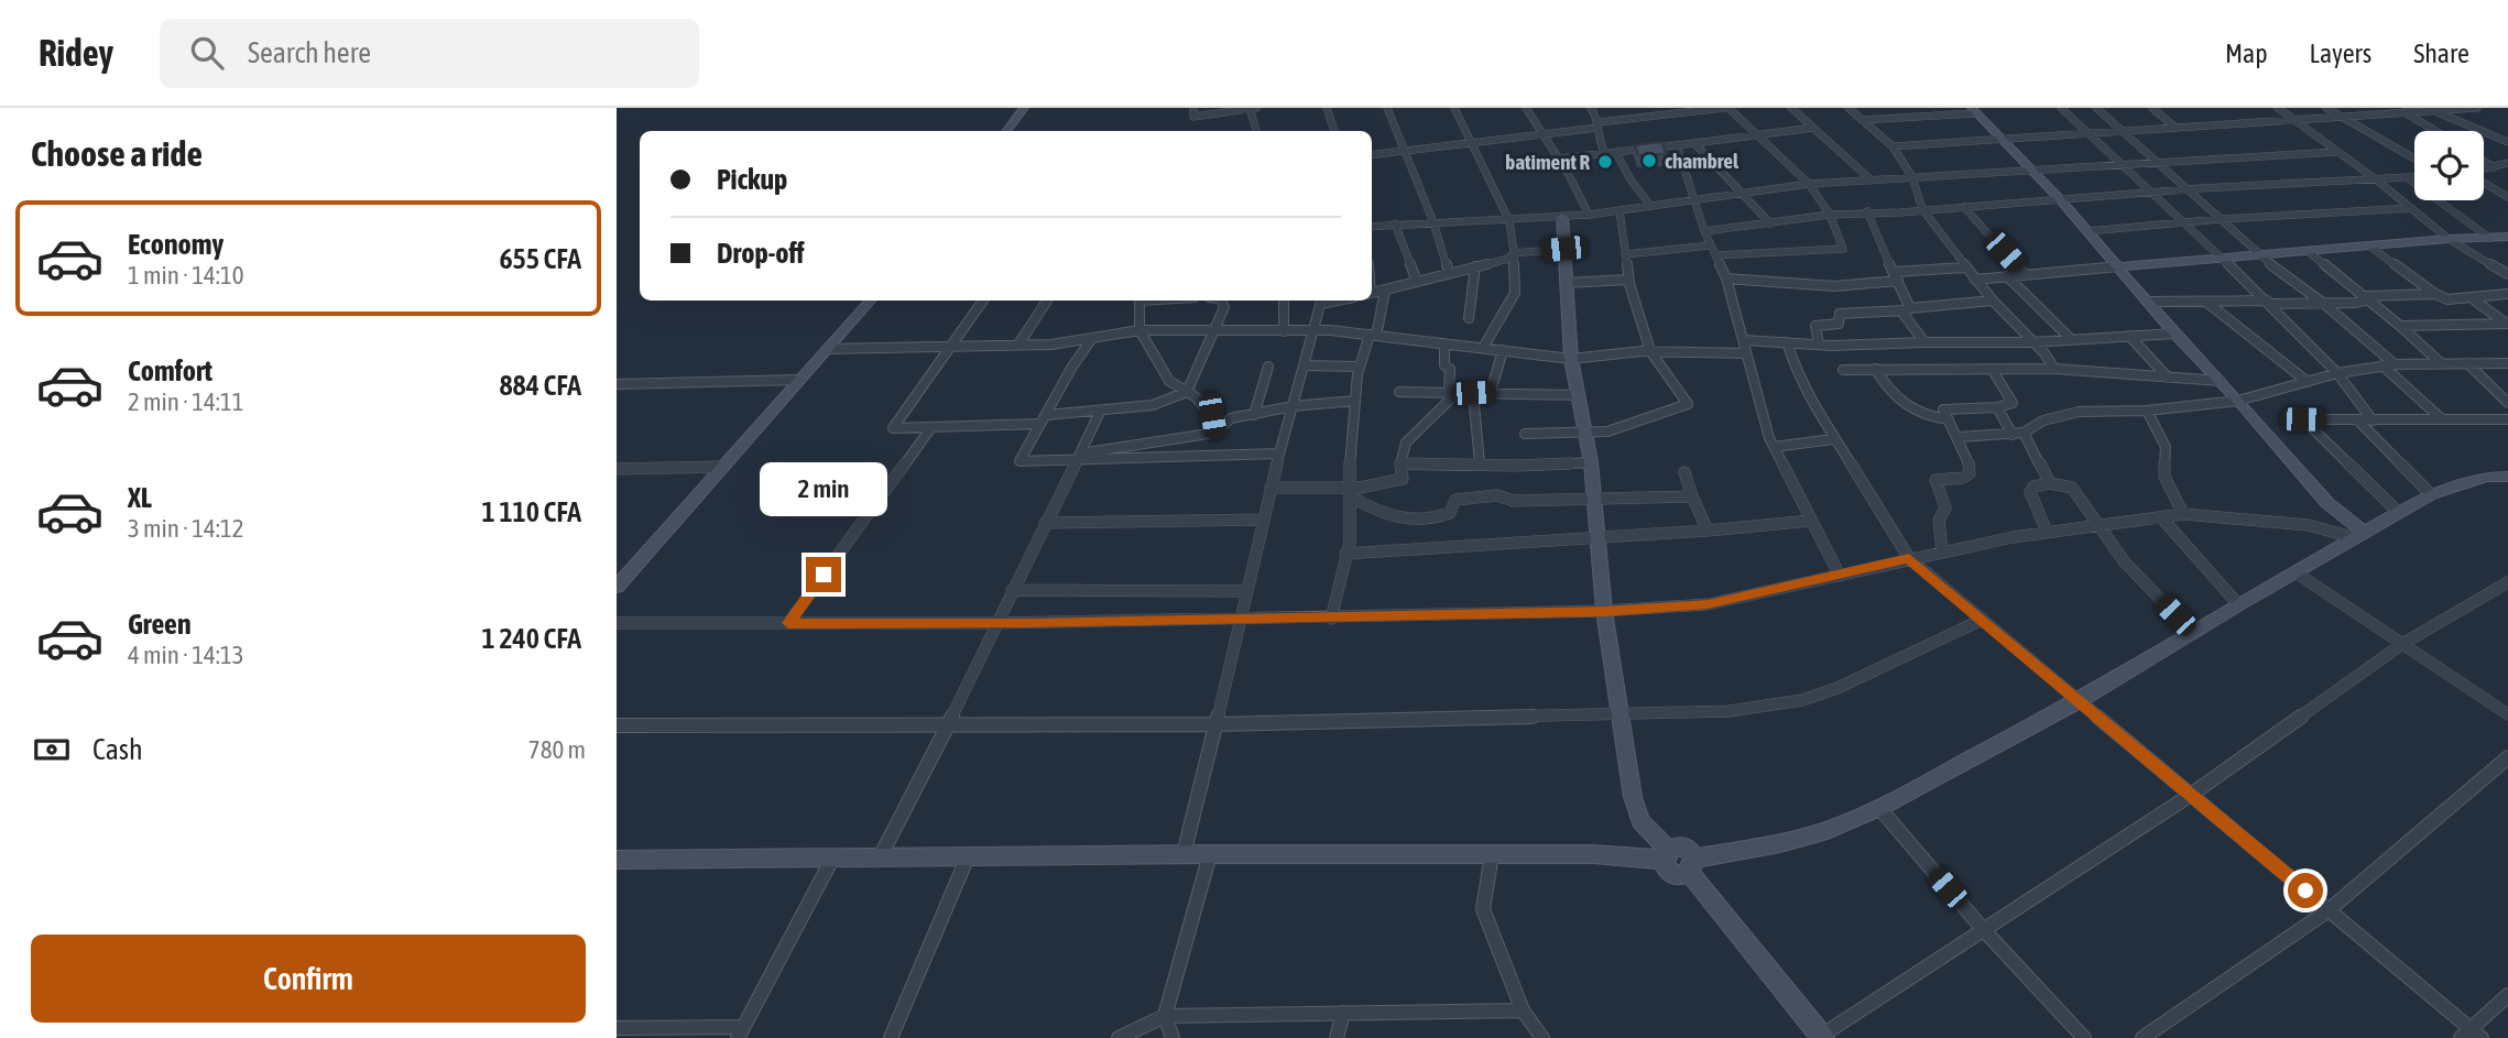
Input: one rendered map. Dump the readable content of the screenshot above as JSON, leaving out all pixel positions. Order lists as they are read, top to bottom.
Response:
{
  "places": ["chambrel", "batiment R"],
  "page": {
    "header": "Ridey",
    "search": "Search here",
    "nav": ["Map", "Layers", "Share"],
    "heading": "Choose a ride",
    "banner": ["Pickup", "Drop-off"],
    "list": [
      {
        "name": "Economy",
        "note": "1 min · 14:10",
        "value": "655 CFA"
      },
      {
        "name": "Comfort",
        "note": "2 min · 14:11",
        "value": "884 CFA"
      },
      {
        "name": "XL",
        "note": "3 min · 14:12",
        "value": "1 110 CFA"
      },
      {
        "name": "Green",
        "note": "4 min · 14:13",
        "value": "1 240 CFA"
      }
    ],
    "bubble": "2 min",
    "pay": ["Cash", "780 m"],
    "buttons": "Confirm"
  }
}
